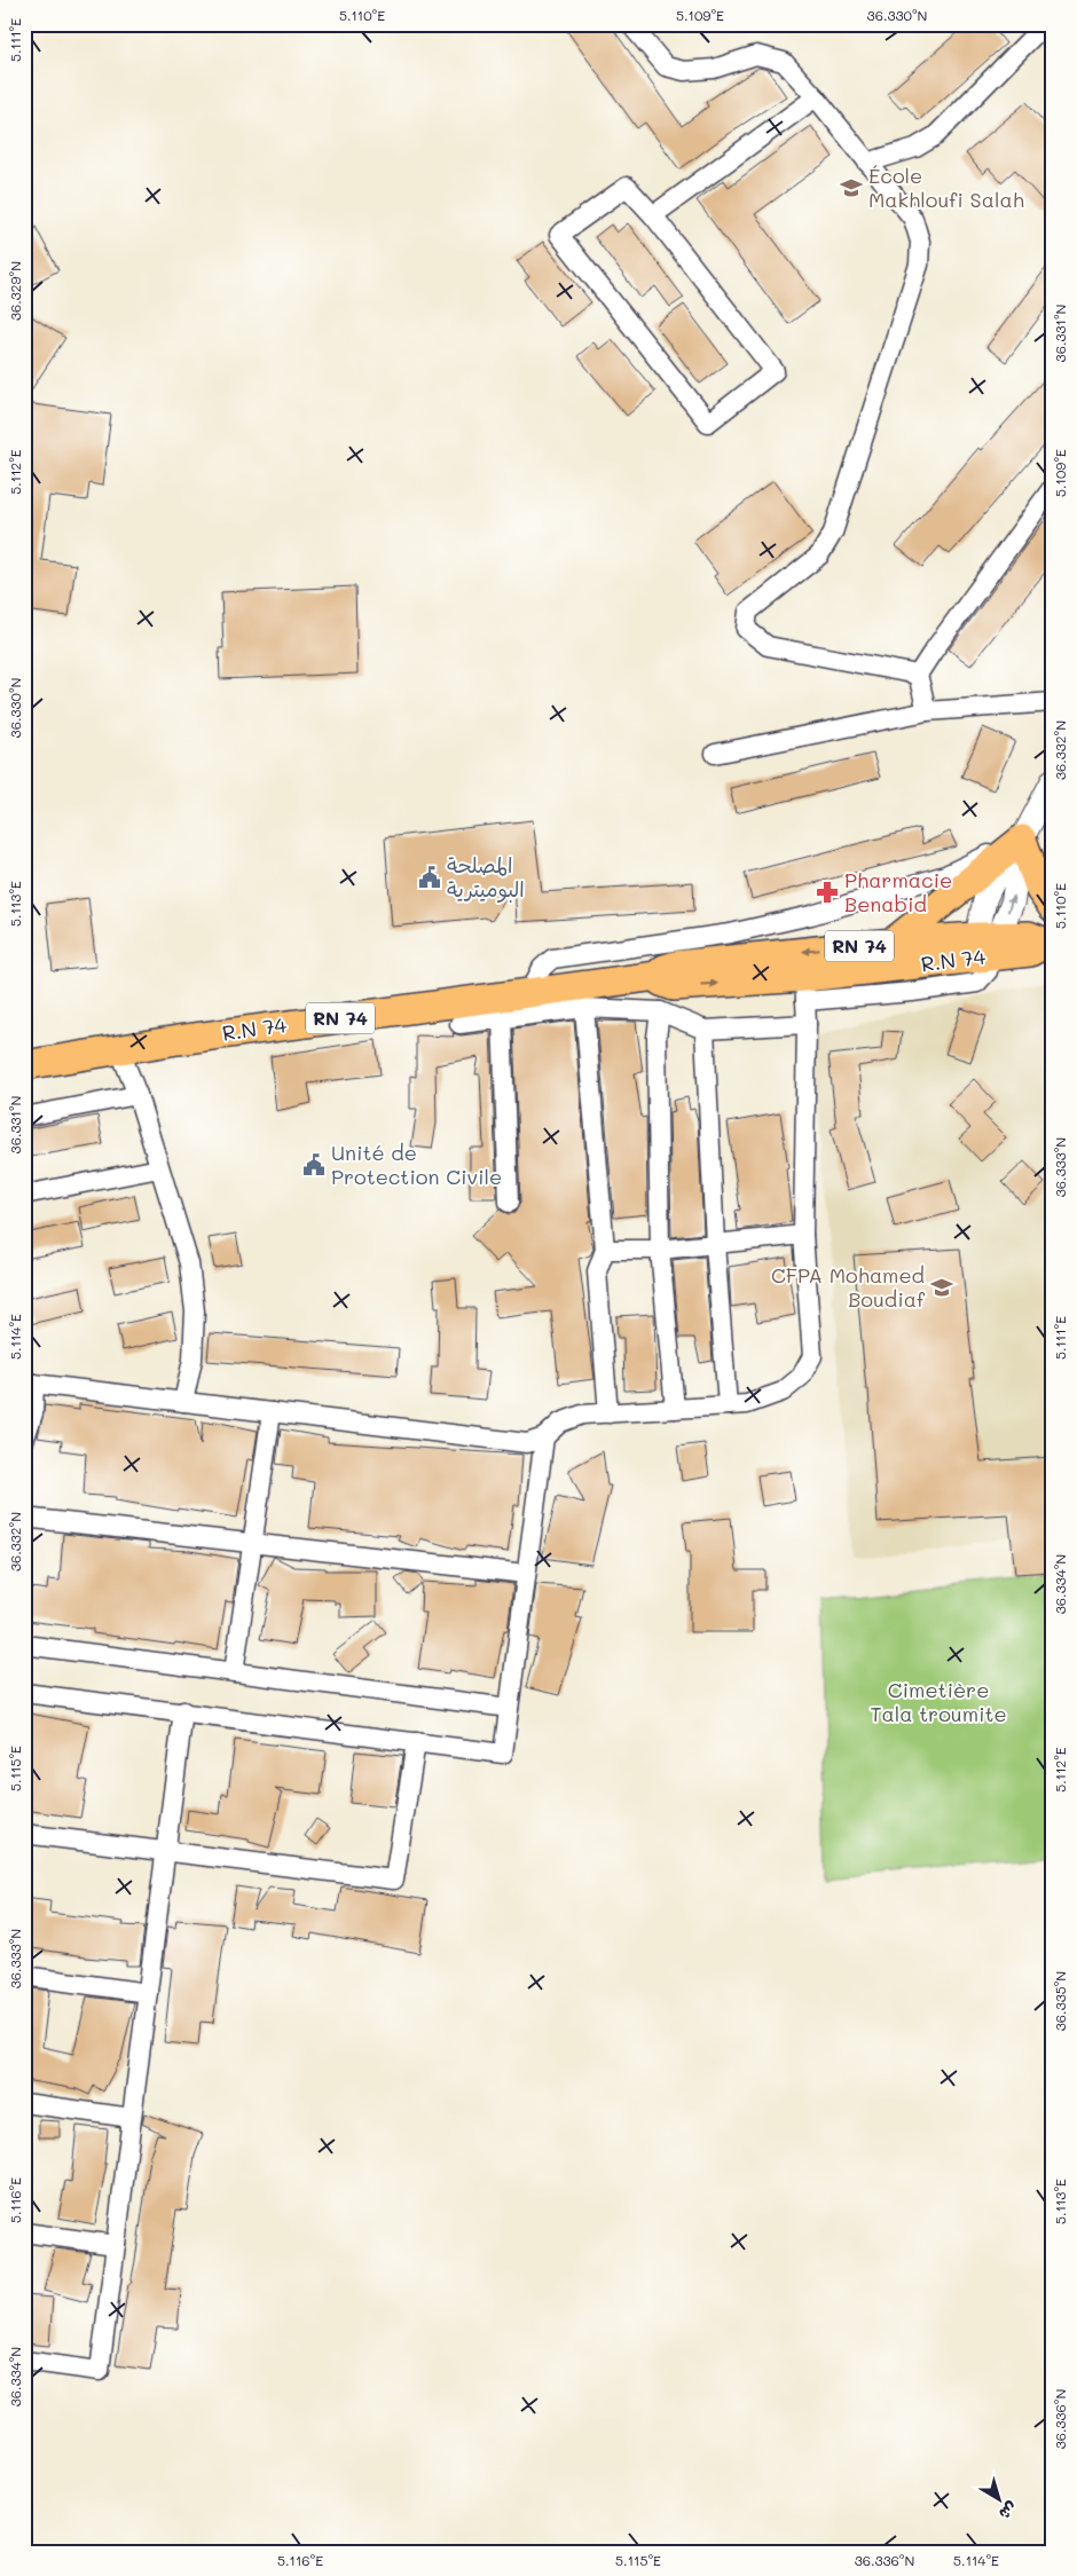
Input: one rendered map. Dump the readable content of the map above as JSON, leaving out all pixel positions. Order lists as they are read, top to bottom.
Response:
{
  "streets": {
    "main road": ["RN 74", "R.N 74"]
  },
  "parks": ["Cimetière Tala troumite"],
  "places": {
    "school or university": ["École Makhloufi Salah", "CFPA Mohamed Boudiaf"],
    "public building": ["المصلحة البوميترية", "Unité de Protection Civile"],
    "pharmacy": ["Pharmacie Benabid"]
  },
  "north": "bottom right",
  "coordinates": [
    "5.110°E",
    "5.109°E",
    "36.330°N",
    "5.111°E",
    "36.329°N",
    "36.331°N",
    "5.112°E",
    "36.332°N",
    "5.113°E",
    "36.333°N",
    "5.114°E",
    "36.334°N",
    "5.115°E",
    "36.335°N",
    "5.116°E",
    "36.336°N"
  ]
}
